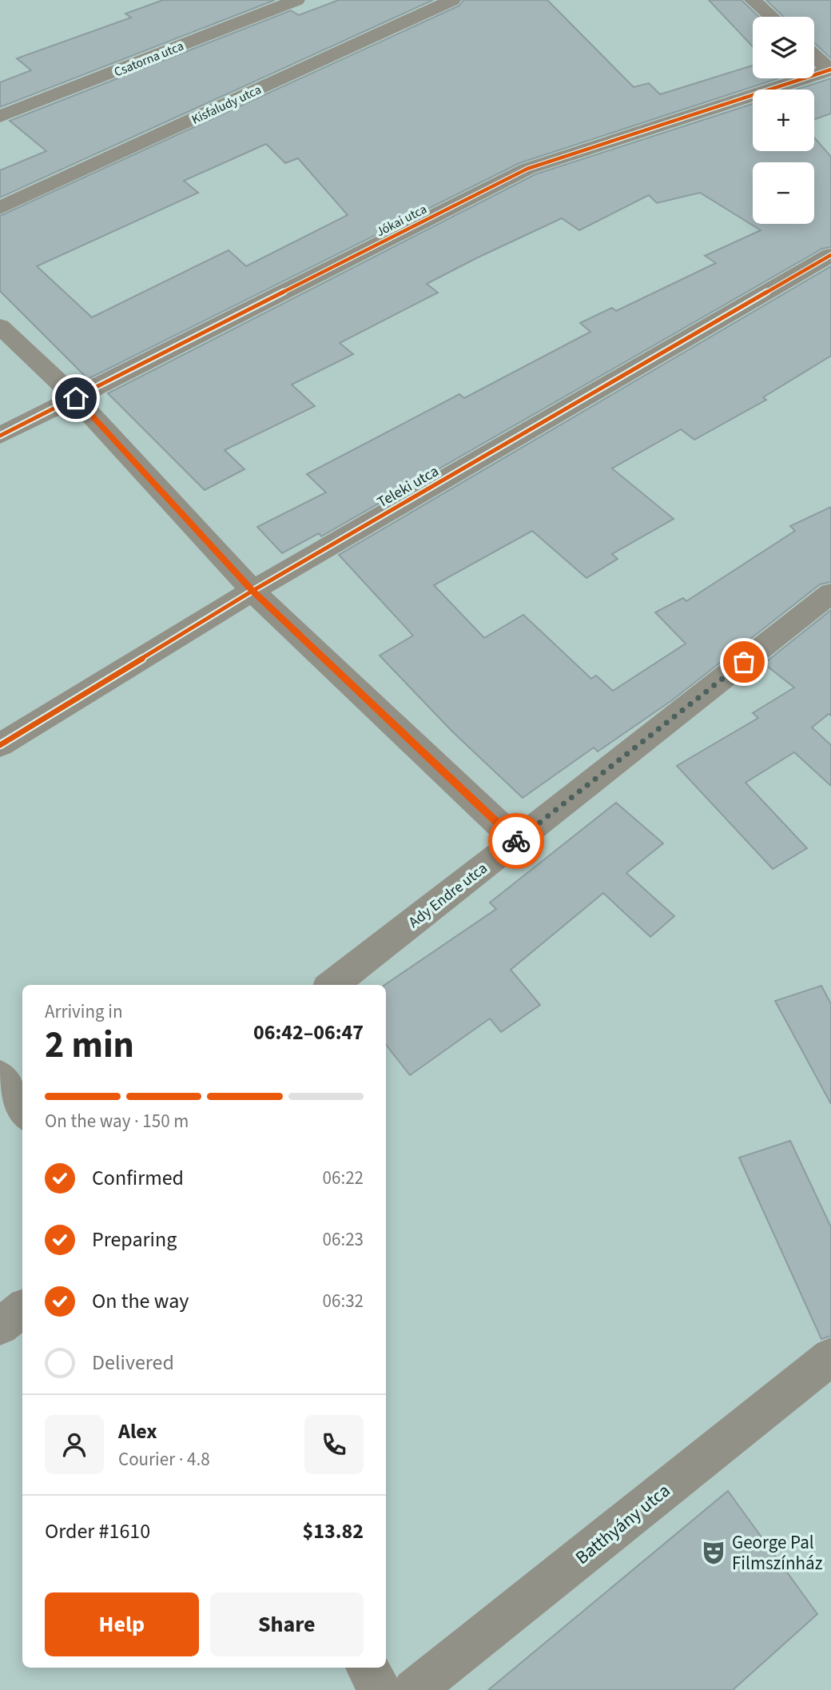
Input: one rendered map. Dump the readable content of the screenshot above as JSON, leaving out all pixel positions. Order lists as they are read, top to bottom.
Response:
{
  "streets": {
    "street": [
      "Csatorna utca",
      "Kisfaludy utca",
      "Jókai utca",
      "Teleki utca",
      "Ady Endre utca",
      "Batthyány utca"
    ]
  },
  "places": {
    "theatre": ["George Pal Filmszínház"]
  },
  "page": {
    "map_buttons": ["+", "−"],
    "heading": ["2 min", "Arriving in", "06:42–06:47"],
    "panel": [
      "Alex",
      "Courier · 4.8",
      "Order #1610",
      "$13.82"
    ],
    "bar": "On the way · 150 m",
    "list": [
      ["Confirmed", "06:22"],
      ["Preparing", "06:23"],
      ["On the way", "06:32"],
      "Delivered"
    ],
    "buttons": ["Help", "Share"]
  }
}
